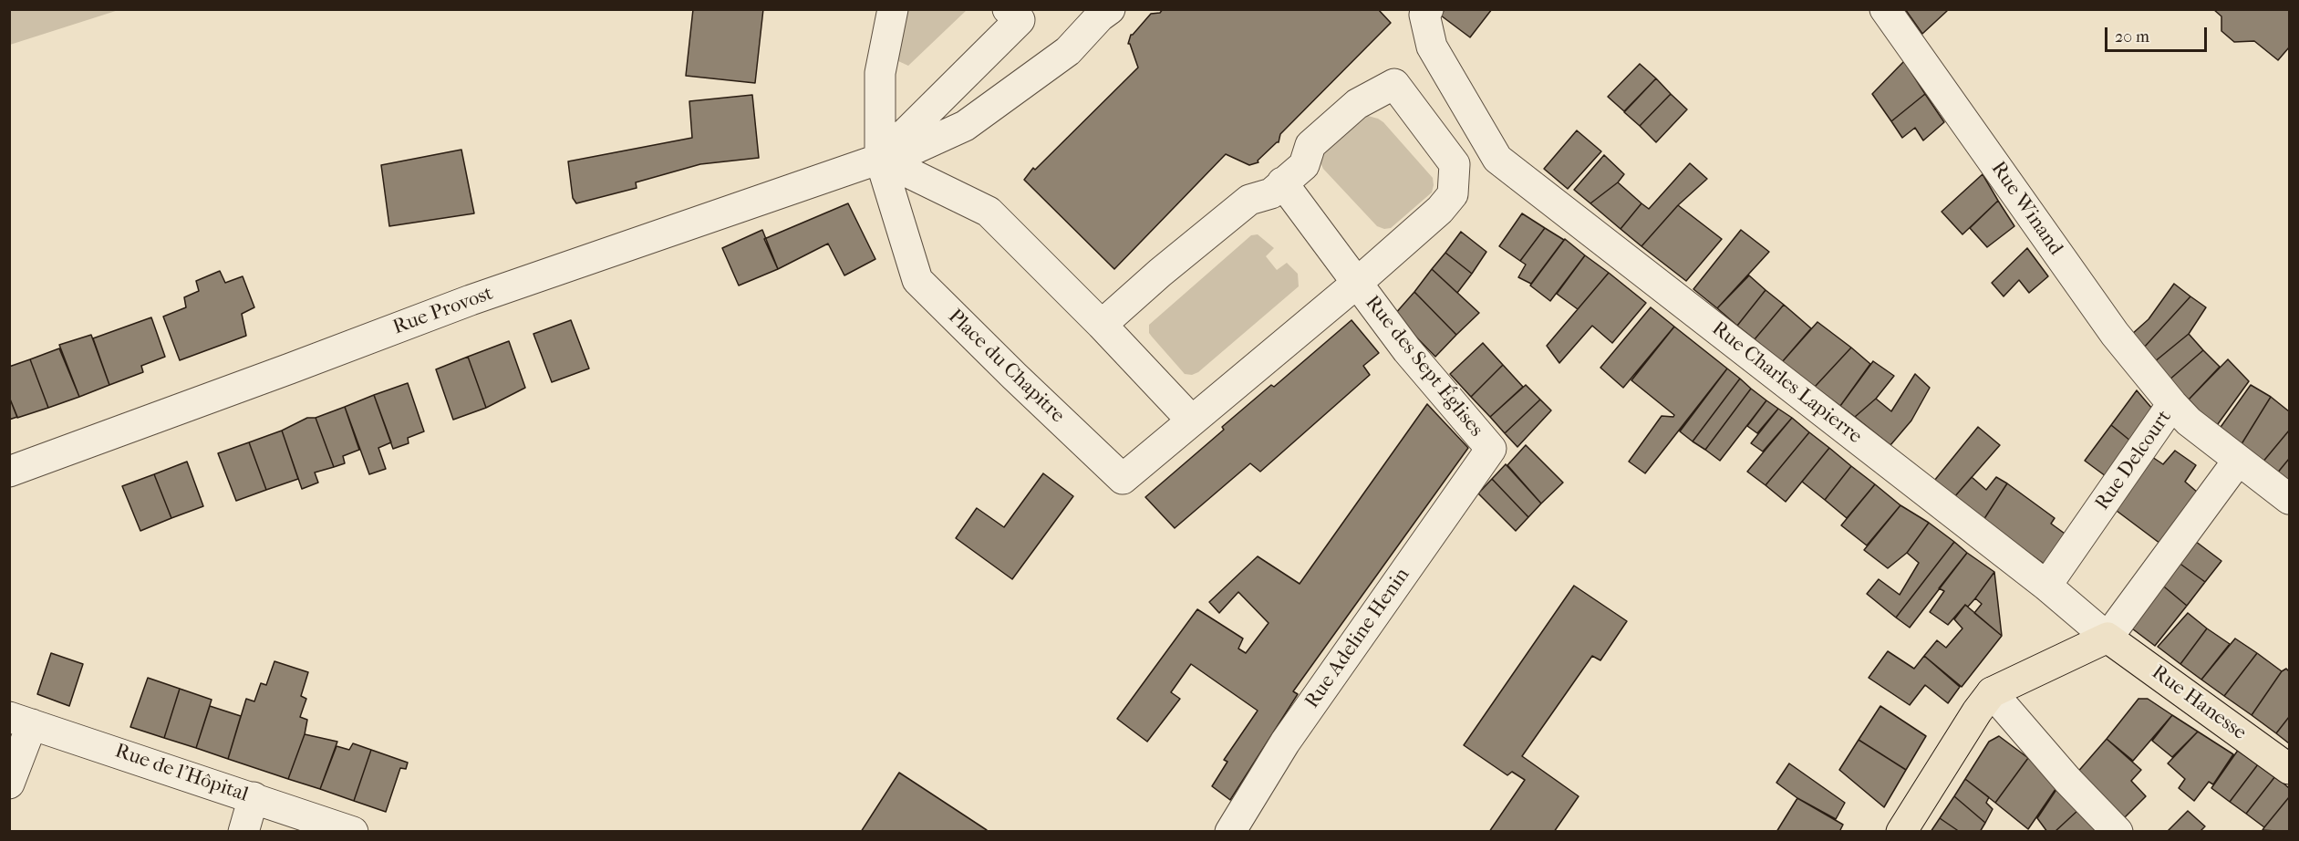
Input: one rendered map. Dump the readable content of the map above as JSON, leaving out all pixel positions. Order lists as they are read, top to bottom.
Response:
{
  "streets": {
    "main road": ["Rue Hanesse"],
    "street": [
      "Rue Winand",
      "Rue Provost",
      "Place du Chapitre",
      "Rue des Sept Églises",
      "Rue Charles Lapierre",
      "Rue Delcourt",
      "Rue Adeline Henin",
      "Rue de l'Hôpital"
    ]
  },
  "crossings": [
    ["Rue Winand", "Rue Delcourt"],
    ["Rue Provost", "Place du Chapitre"],
    ["Place du Chapitre", "Rue des Sept Églises"],
    ["Rue des Sept Églises", "Rue Adeline Henin"],
    ["Rue Charles Lapierre", "Rue Delcourt"],
    ["Rue Charles Lapierre", "Rue Hanesse"]
  ],
  "scale_bar": "20 m"
}
